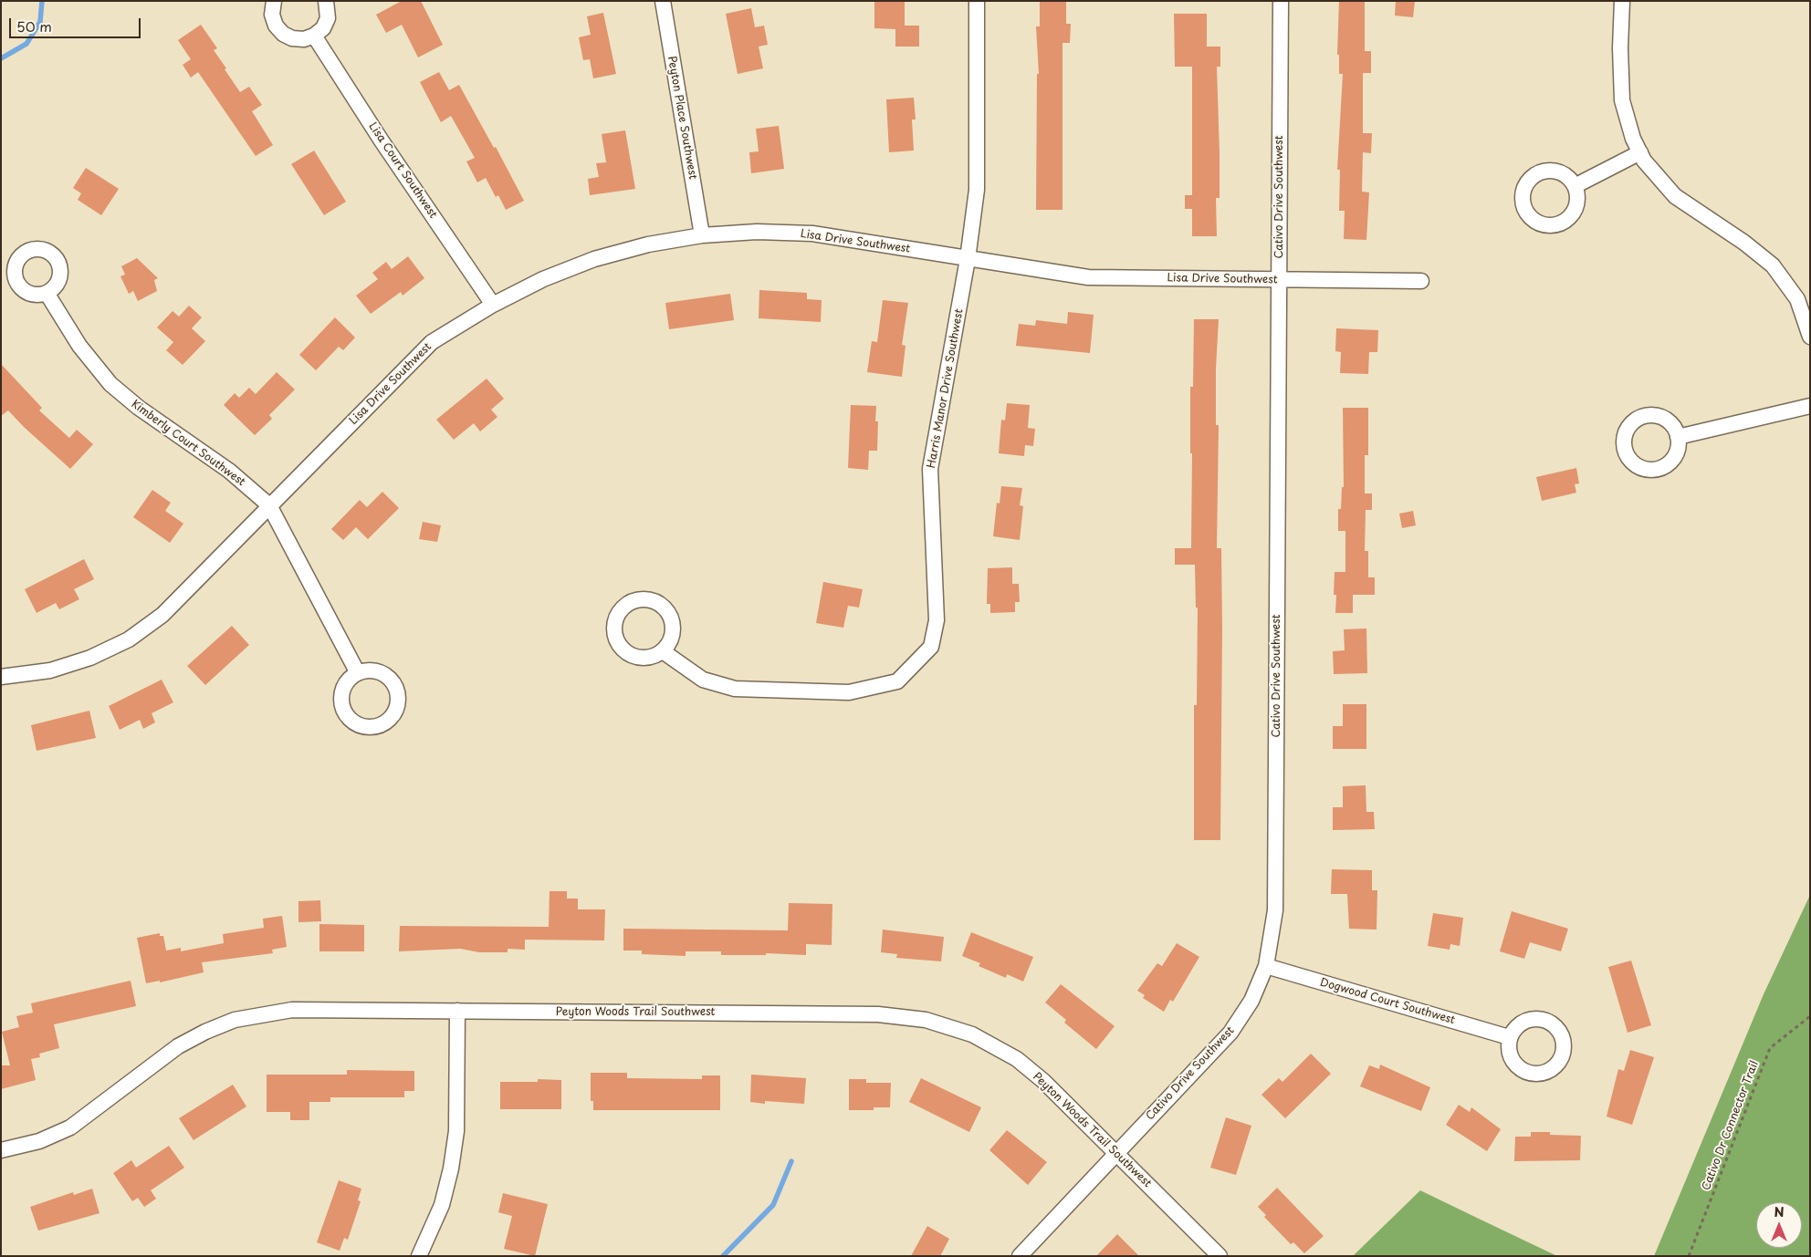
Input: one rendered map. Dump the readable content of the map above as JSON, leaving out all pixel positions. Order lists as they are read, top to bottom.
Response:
{
  "streets": {
    "street": [
      "Peyton Place Southwest",
      "Lisa Court Southwest",
      "Cativo Drive Southwest",
      "Lisa Drive Southwest",
      "Harris Manor Drive Southwest",
      "Kimberly Court Southwest",
      "Dogwood Court Southwest",
      "Peyton Woods Trail Southwest"
    ],
    "path": ["Cativo Dr Connector Trail"]
  },
  "crossings": [
    ["Peyton Place Southwest", "Lisa Drive Southwest"],
    ["Lisa Court Southwest", "Lisa Drive Southwest"],
    ["Cativo Drive Southwest", "Lisa Drive Southwest"],
    ["Cativo Drive Southwest", "Dogwood Court Southwest"],
    ["Cativo Drive Southwest", "Peyton Woods Trail Southwest"],
    ["Lisa Drive Southwest", "Harris Manor Drive Southwest"],
    ["Lisa Drive Southwest", "Kimberly Court Southwest"]
  ],
  "scale_bar": "50 m",
  "north": "top"
}
